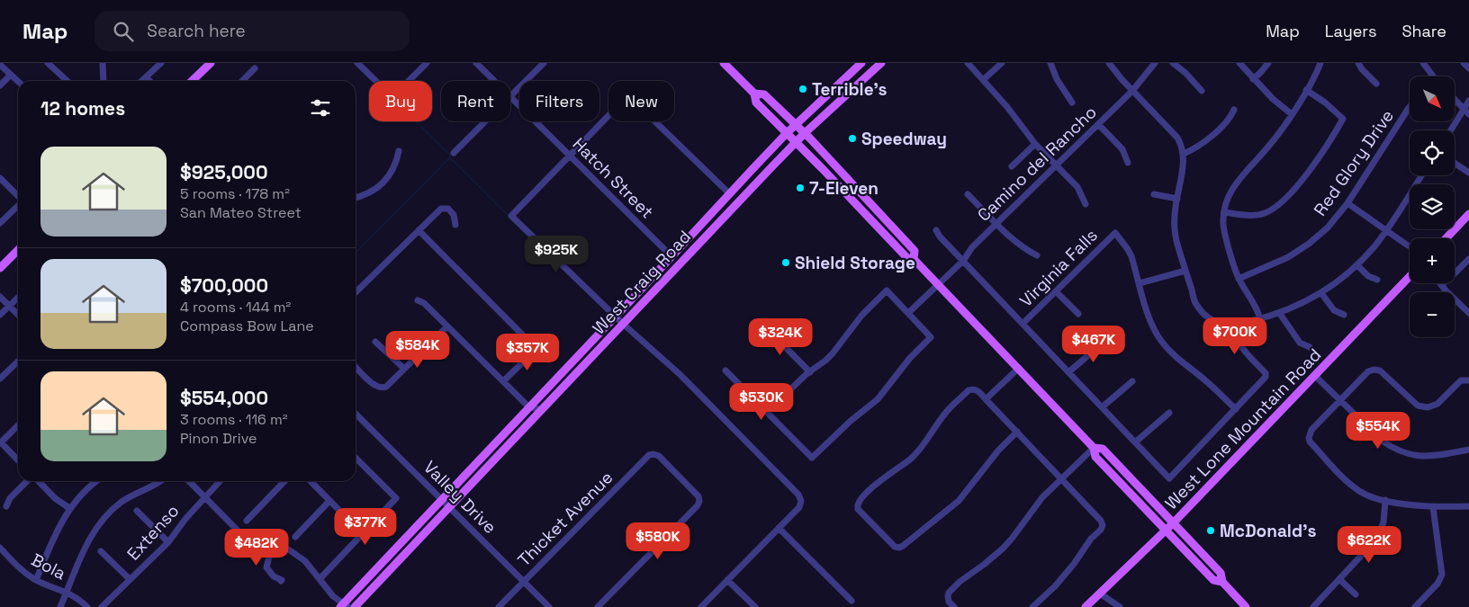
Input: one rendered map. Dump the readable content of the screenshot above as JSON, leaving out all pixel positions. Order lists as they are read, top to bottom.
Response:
{
  "streets": {
    "main road": ["West Craig Road", "West Lone Mountain Road"],
    "street": [
      "Red Glory Drive",
      "Camino del Rancho",
      "Hatch Street",
      "Virginia Falls",
      "Valley Drive",
      "Thicket Avenue",
      "Extenso",
      "Bola"
    ]
  },
  "crossings": [
    ["Hatch Street", "West Craig Road"],
    ["West Craig Road", "Valley Drive"],
    ["Valley Drive", "Thicket Avenue"]
  ],
  "places": [
    "Terrible's",
    "Speedway",
    "7-Eleven",
    "Shield Storage",
    "McDonald's"
  ],
  "north": "bottom right",
  "page": {
    "header": "Map",
    "search": "Search here",
    "nav": ["Map", "Layers", "Share"],
    "map_buttons": ["+", "−"],
    "chip": [
      "Buy",
      "Rent",
      "Filters",
      "New"
    ],
    "heading": "12 homes",
    "list": [
      {
        "name": "$925,000",
        "note": "5 rooms · 178 m² · San Mateo Street"
      },
      {
        "name": "$700,000",
        "note": "4 rooms · 144 m² · Compass Bow Lane"
      },
      {
        "name": "$554,000",
        "note": "3 rooms · 116 m² · Pinon Drive"
      }
    ],
    "price": [
      "$925K",
      "$700K",
      "$324K",
      "$467K",
      "$584K",
      "$357K",
      "$530K",
      "$554K",
      "$377K",
      "$580K",
      "$622K",
      "$482K"
    ]
  }
}
